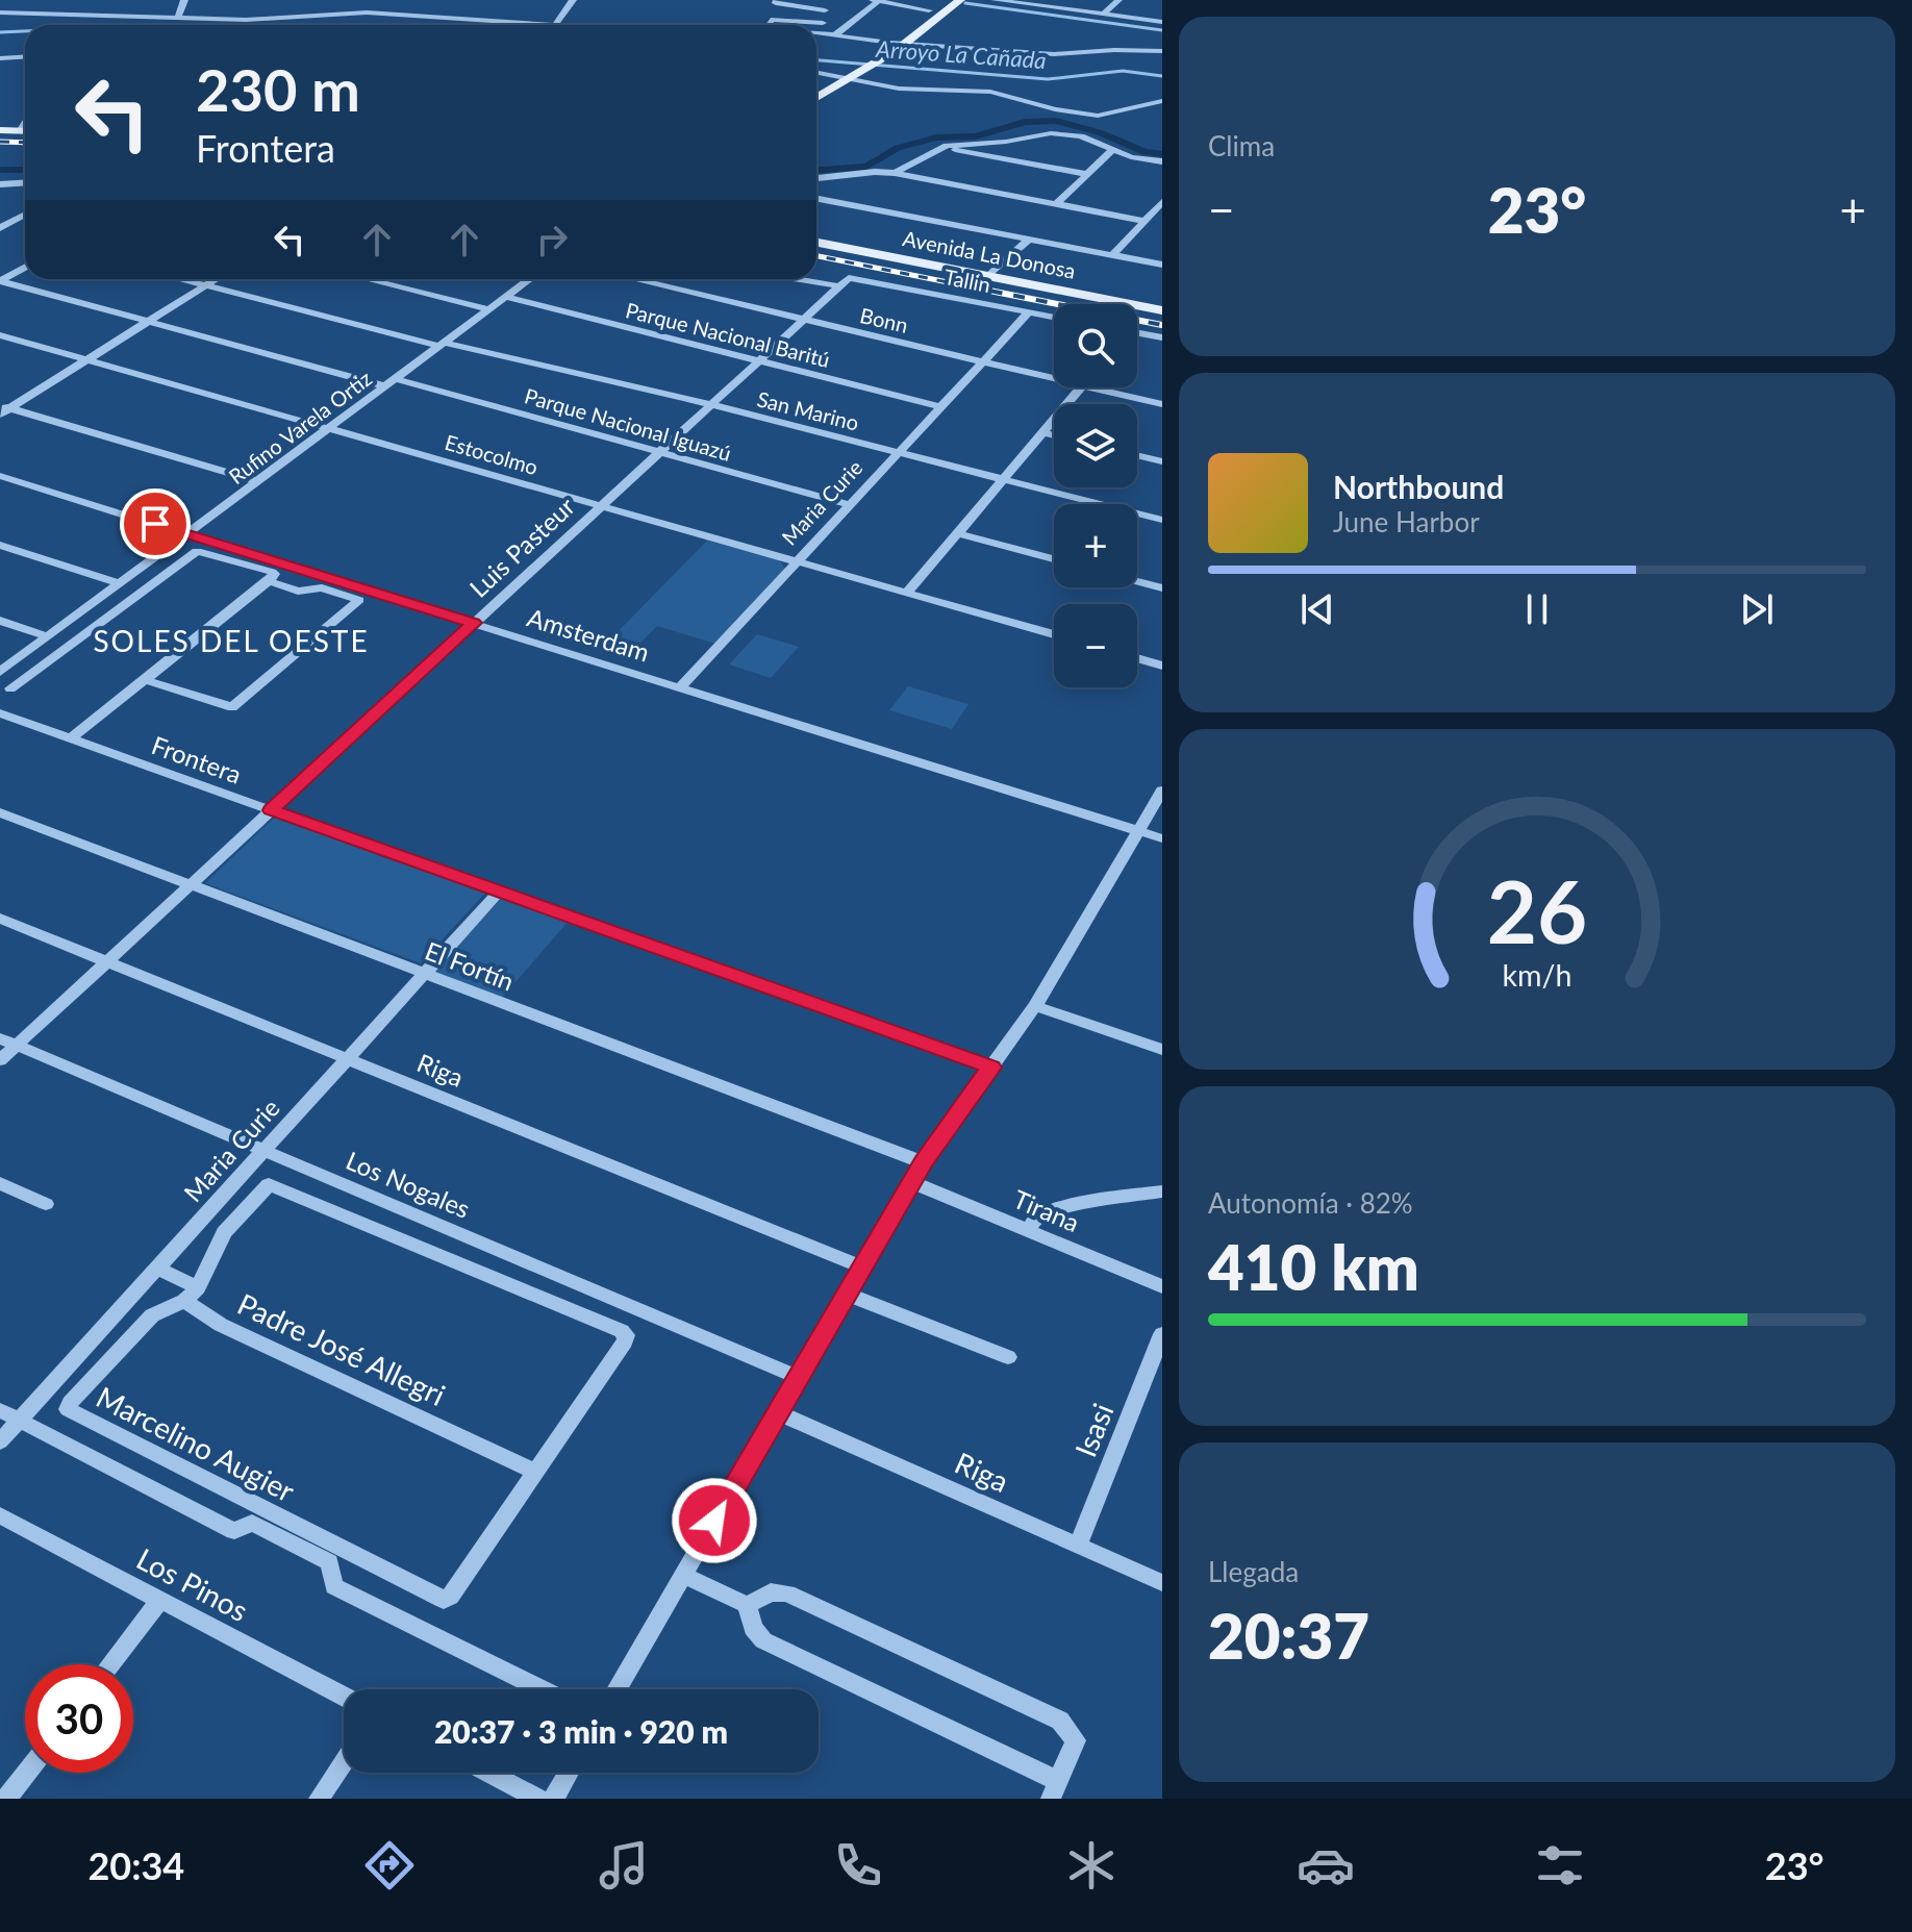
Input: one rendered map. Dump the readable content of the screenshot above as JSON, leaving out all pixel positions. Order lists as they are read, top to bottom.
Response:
{
  "streets": {
    "main road": ["Avenida La Donosa"],
    "street": [
      "Tallin",
      "Bonn",
      "Parque Nacional Baritú",
      "San Marino",
      "Parque Nacional Iguazú",
      "Rufino Varela Ortiz",
      "Estocolmo",
      "Maria Curie",
      "Luis Pasteur",
      "Amsterdam",
      "Frontera",
      "El Fortín",
      "Riga",
      "Los Nogales",
      "Tirana",
      "Padre José Allegri",
      "Isasi",
      "Marcelino Augier",
      "Los Pinos"
    ]
  },
  "crossings": [
    ["Tallin", "Maria Curie"],
    ["Tallin", "Luis Pasteur"],
    ["Bonn", "Maria Curie"],
    ["Bonn", "Luis Pasteur"],
    ["Parque Nacional Baritú", "Rufino Varela Ortiz"],
    ["Parque Nacional Baritú", "Maria Curie"],
    ["Parque Nacional Baritú", "Luis Pasteur"],
    ["San Marino", "Rufino Varela Ortiz"],
    ["San Marino", "Maria Curie"],
    ["San Marino", "Luis Pasteur"],
    ["Parque Nacional Iguazú", "Rufino Varela Ortiz"],
    ["Parque Nacional Iguazú", "Maria Curie"],
    ["Parque Nacional Iguazú", "Luis Pasteur"],
    ["Rufino Varela Ortiz", "Estocolmo"],
    ["Rufino Varela Ortiz", "Amsterdam"],
    ["Estocolmo", "Maria Curie"],
    ["Estocolmo", "Luis Pasteur"],
    ["Maria Curie", "Amsterdam"],
    ["Maria Curie", "Frontera"],
    ["Maria Curie", "El Fortín"],
    ["Maria Curie", "Riga"],
    ["Maria Curie", "Los Nogales"],
    ["Maria Curie", "Padre José Allegri"],
    ["Luis Pasteur", "Amsterdam"],
    ["Luis Pasteur", "Frontera"],
    ["Luis Pasteur", "El Fortín"],
    ["Luis Pasteur", "Riga"],
    ["Luis Pasteur", "Los Nogales"],
    ["Riga", "Isasi"],
    ["Padre José Allegri", "Marcelino Augier"]
  ],
  "districts": ["SOLES DEL OESTE"],
  "water": ["Arroyo La Cañada"],
  "page": {
    "tile": [
      "Clima",
      ["Autonomía · 82%", "410 km"],
      ["Llegada", "20:37"]
    ],
    "turn": ["230 m", "Frontera"],
    "heat": ["−", "23°", "+"],
    "map_buttons": ["+", "−"],
    "song": ["Northbound", "June Harbor"],
    "limit": "30",
    "trip": "20:37 · 3 min · 920 m",
    "tabs": ["20:34", "23°"],
    "gauge": ["26", "km/h"]
  }
}
